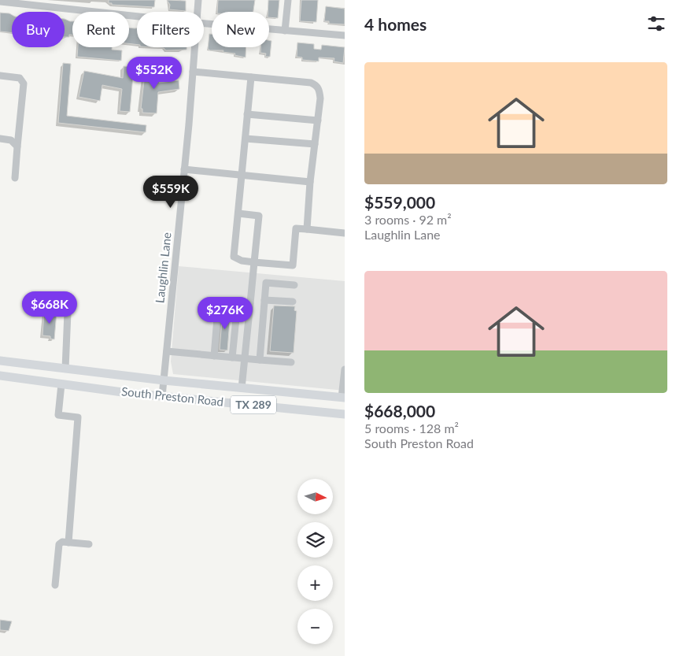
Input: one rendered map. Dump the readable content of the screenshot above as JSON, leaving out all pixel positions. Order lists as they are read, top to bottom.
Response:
{
  "streets": {
    "main road": ["South Preston Road", "TX 289"],
    "street": ["Laughlin Lane"]
  },
  "crossings": [
    ["Laughlin Lane", "South Preston Road"]
  ],
  "north": "right",
  "page": {
    "heading": "4 homes",
    "chip": [
      "Buy",
      "Rent",
      "Filters",
      "New"
    ],
    "list": [
      {
        "name": "$559,000",
        "note": "3 rooms · 92 m² · Laughlin Lane"
      },
      {
        "name": "$668,000",
        "note": "5 rooms · 128 m² · South Preston Road"
      }
    ],
    "price": [
      "$552K",
      "$559K",
      "$668K",
      "$276K"
    ],
    "map_buttons": ["+", "−"]
  }
}
